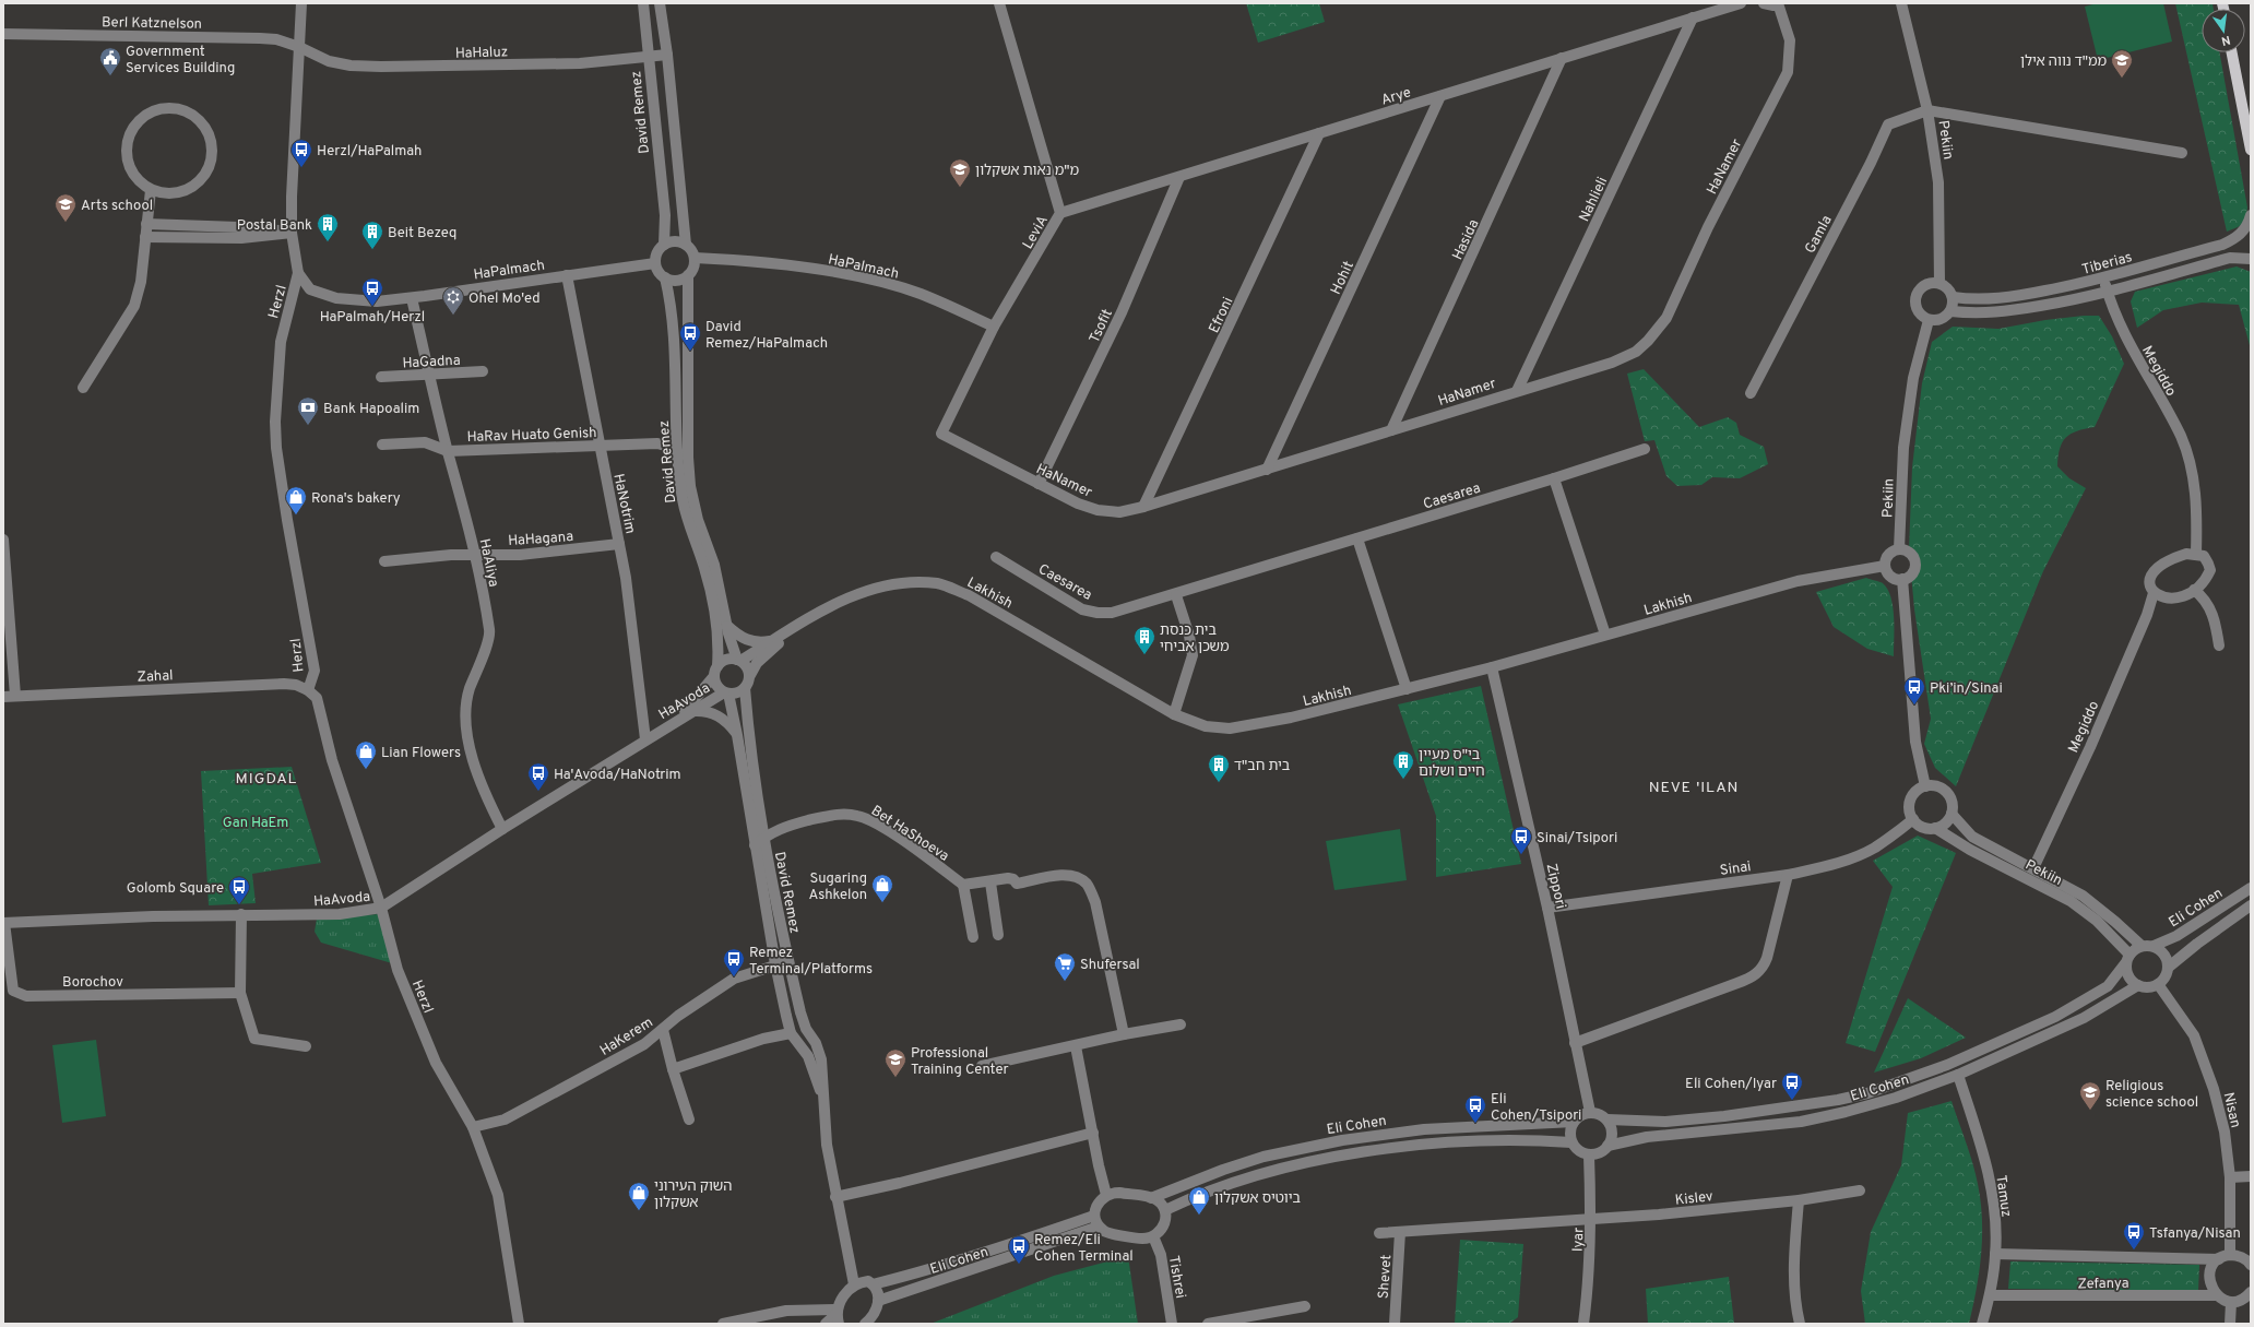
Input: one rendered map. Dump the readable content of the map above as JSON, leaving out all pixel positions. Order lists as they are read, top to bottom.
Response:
{
  "streets": {
    "street": [
      "Berl Katznelson",
      "HaHaluz",
      "Arye",
      "David Remez",
      "Pekiin",
      "HaNamer",
      "Nahlieli",
      "LeviA",
      "Gamla",
      "Hasida",
      "Tiberias",
      "HaPalmach",
      "Hohit",
      "Herzl",
      "Efroni",
      "Tsofit",
      "HaGadna",
      "Megiddo",
      "HaRav Huato Genish",
      "Caesarea",
      "HaNotrim",
      "HaHagana",
      "HaAliya",
      "Lakhish",
      "Zahal",
      "HaAvoda",
      "Bet HaShoeva",
      "Sinai",
      "Zippori",
      "Eli Cohen",
      "Borochov",
      "HaKerem",
      "Nisan",
      "Tamuz",
      "Kislev",
      "Iyar",
      "Tishrei",
      "Shevet",
      "Zefanya"
    ]
  },
  "crossings": [
    ["Berl Katznelson", "HaHaluz"],
    ["Berl Katznelson", "Herzl"],
    ["HaHaluz", "David Remez"],
    ["HaHaluz", "Herzl"],
    ["Arye", "Nahlieli"],
    ["Arye", "LeviA"],
    ["Arye", "Hasida"],
    ["Arye", "Hohit"],
    ["Arye", "Efroni"],
    ["Arye", "Tsofit"],
    ["David Remez", "HaPalmach"],
    ["David Remez", "HaRav Huato Genish"],
    ["David Remez", "Lakhish"],
    ["David Remez", "HaAvoda"],
    ["David Remez", "Bet HaShoeva"],
    ["David Remez", "Eli Cohen"],
    ["David Remez", "HaKerem"],
    ["Pekiin", "Gamla"],
    ["Pekiin", "Tiberias"],
    ["Pekiin", "Megiddo"],
    ["Pekiin", "Lakhish"],
    ["Pekiin", "Sinai"],
    ["Pekiin", "Eli Cohen"],
    ["Pekiin", "Nisan"],
    ["HaNamer", "Nahlieli"],
    ["HaNamer", "LeviA"],
    ["HaNamer", "Hasida"],
    ["HaNamer", "Hohit"],
    ["HaNamer", "Efroni"],
    ["HaNamer", "Tsofit"],
    ["LeviA", "HaPalmach"],
    ["Tiberias", "Megiddo"],
    ["HaPalmach", "Herzl"],
    ["HaPalmach", "HaNotrim"],
    ["HaPalmach", "HaAliya"],
    ["Herzl", "Zahal"],
    ["Herzl", "HaAvoda"],
    ["Herzl", "HaKerem"],
    ["HaGadna", "HaAliya"],
    ["HaRav Huato Genish", "HaNotrim"],
    ["HaRav Huato Genish", "HaAliya"],
    ["HaNotrim", "HaHagana"],
    ["HaNotrim", "HaAvoda"],
    ["HaHagana", "HaAliya"],
    ["HaAliya", "HaAvoda"],
    ["Lakhish", "HaAvoda"],
    ["Lakhish", "Zippori"],
    ["HaAvoda", "Borochov"],
    ["Sinai", "Zippori"],
    ["Zippori", "Eli Cohen"],
    ["Zippori", "Iyar"],
    ["Eli Cohen", "Nisan"],
    ["Eli Cohen", "Tamuz"],
    ["Eli Cohen", "Iyar"],
    ["Eli Cohen", "Tishrei"],
    ["Tamuz", "Zefanya"],
    ["Kislev", "Iyar"],
    ["Kislev", "Shevet"]
  ],
  "districts": ["MIGDAL", "NEVE 'ILAN"],
  "parks": ["Gan HaEm"],
  "places": {
    "public building": ["Government Services Building"],
    "school or university": [
      "ממ\"ד נווה אילן",
      "מ\"מ נאות אשקלון",
      "Arts school",
      "Professional Training Center",
      "Religious science school"
    ],
    "bus stop": [
      "Herzl/HaPalmah",
      "HaPalmah/Herzl",
      "David Remez/HaPalmach",
      "Pki’in/Sinai",
      "Ha'Avoda/HaNotrim",
      "Sinai/Tsipori",
      "Golomb Square",
      "Remez Terminal/Platforms",
      "Eli Cohen/Iyar",
      "Eli Cohen/Tsipori",
      "Tsfanya/Nisan",
      "Remez/Eli Cohen Terminal"
    ],
    "building": [
      "Postal Bank",
      "Beit Bezeq",
      "בית כנסת משכן אביחי",
      "בי\"ס מעיין חיים ושלום",
      "בית חב\"ד"
    ],
    "synagogue": ["Ohel Mo'ed"],
    "bank": ["Bank Hapoalim"],
    "shop": [
      "Rona's bakery",
      "Lian Flowers",
      "Sugaring Ashkelon",
      "השוק העירוני אשקלון",
      "ביוטיס אשקלון"
    ],
    "supermarket": ["Shufersal"]
  },
  "north": "bottom"
}
